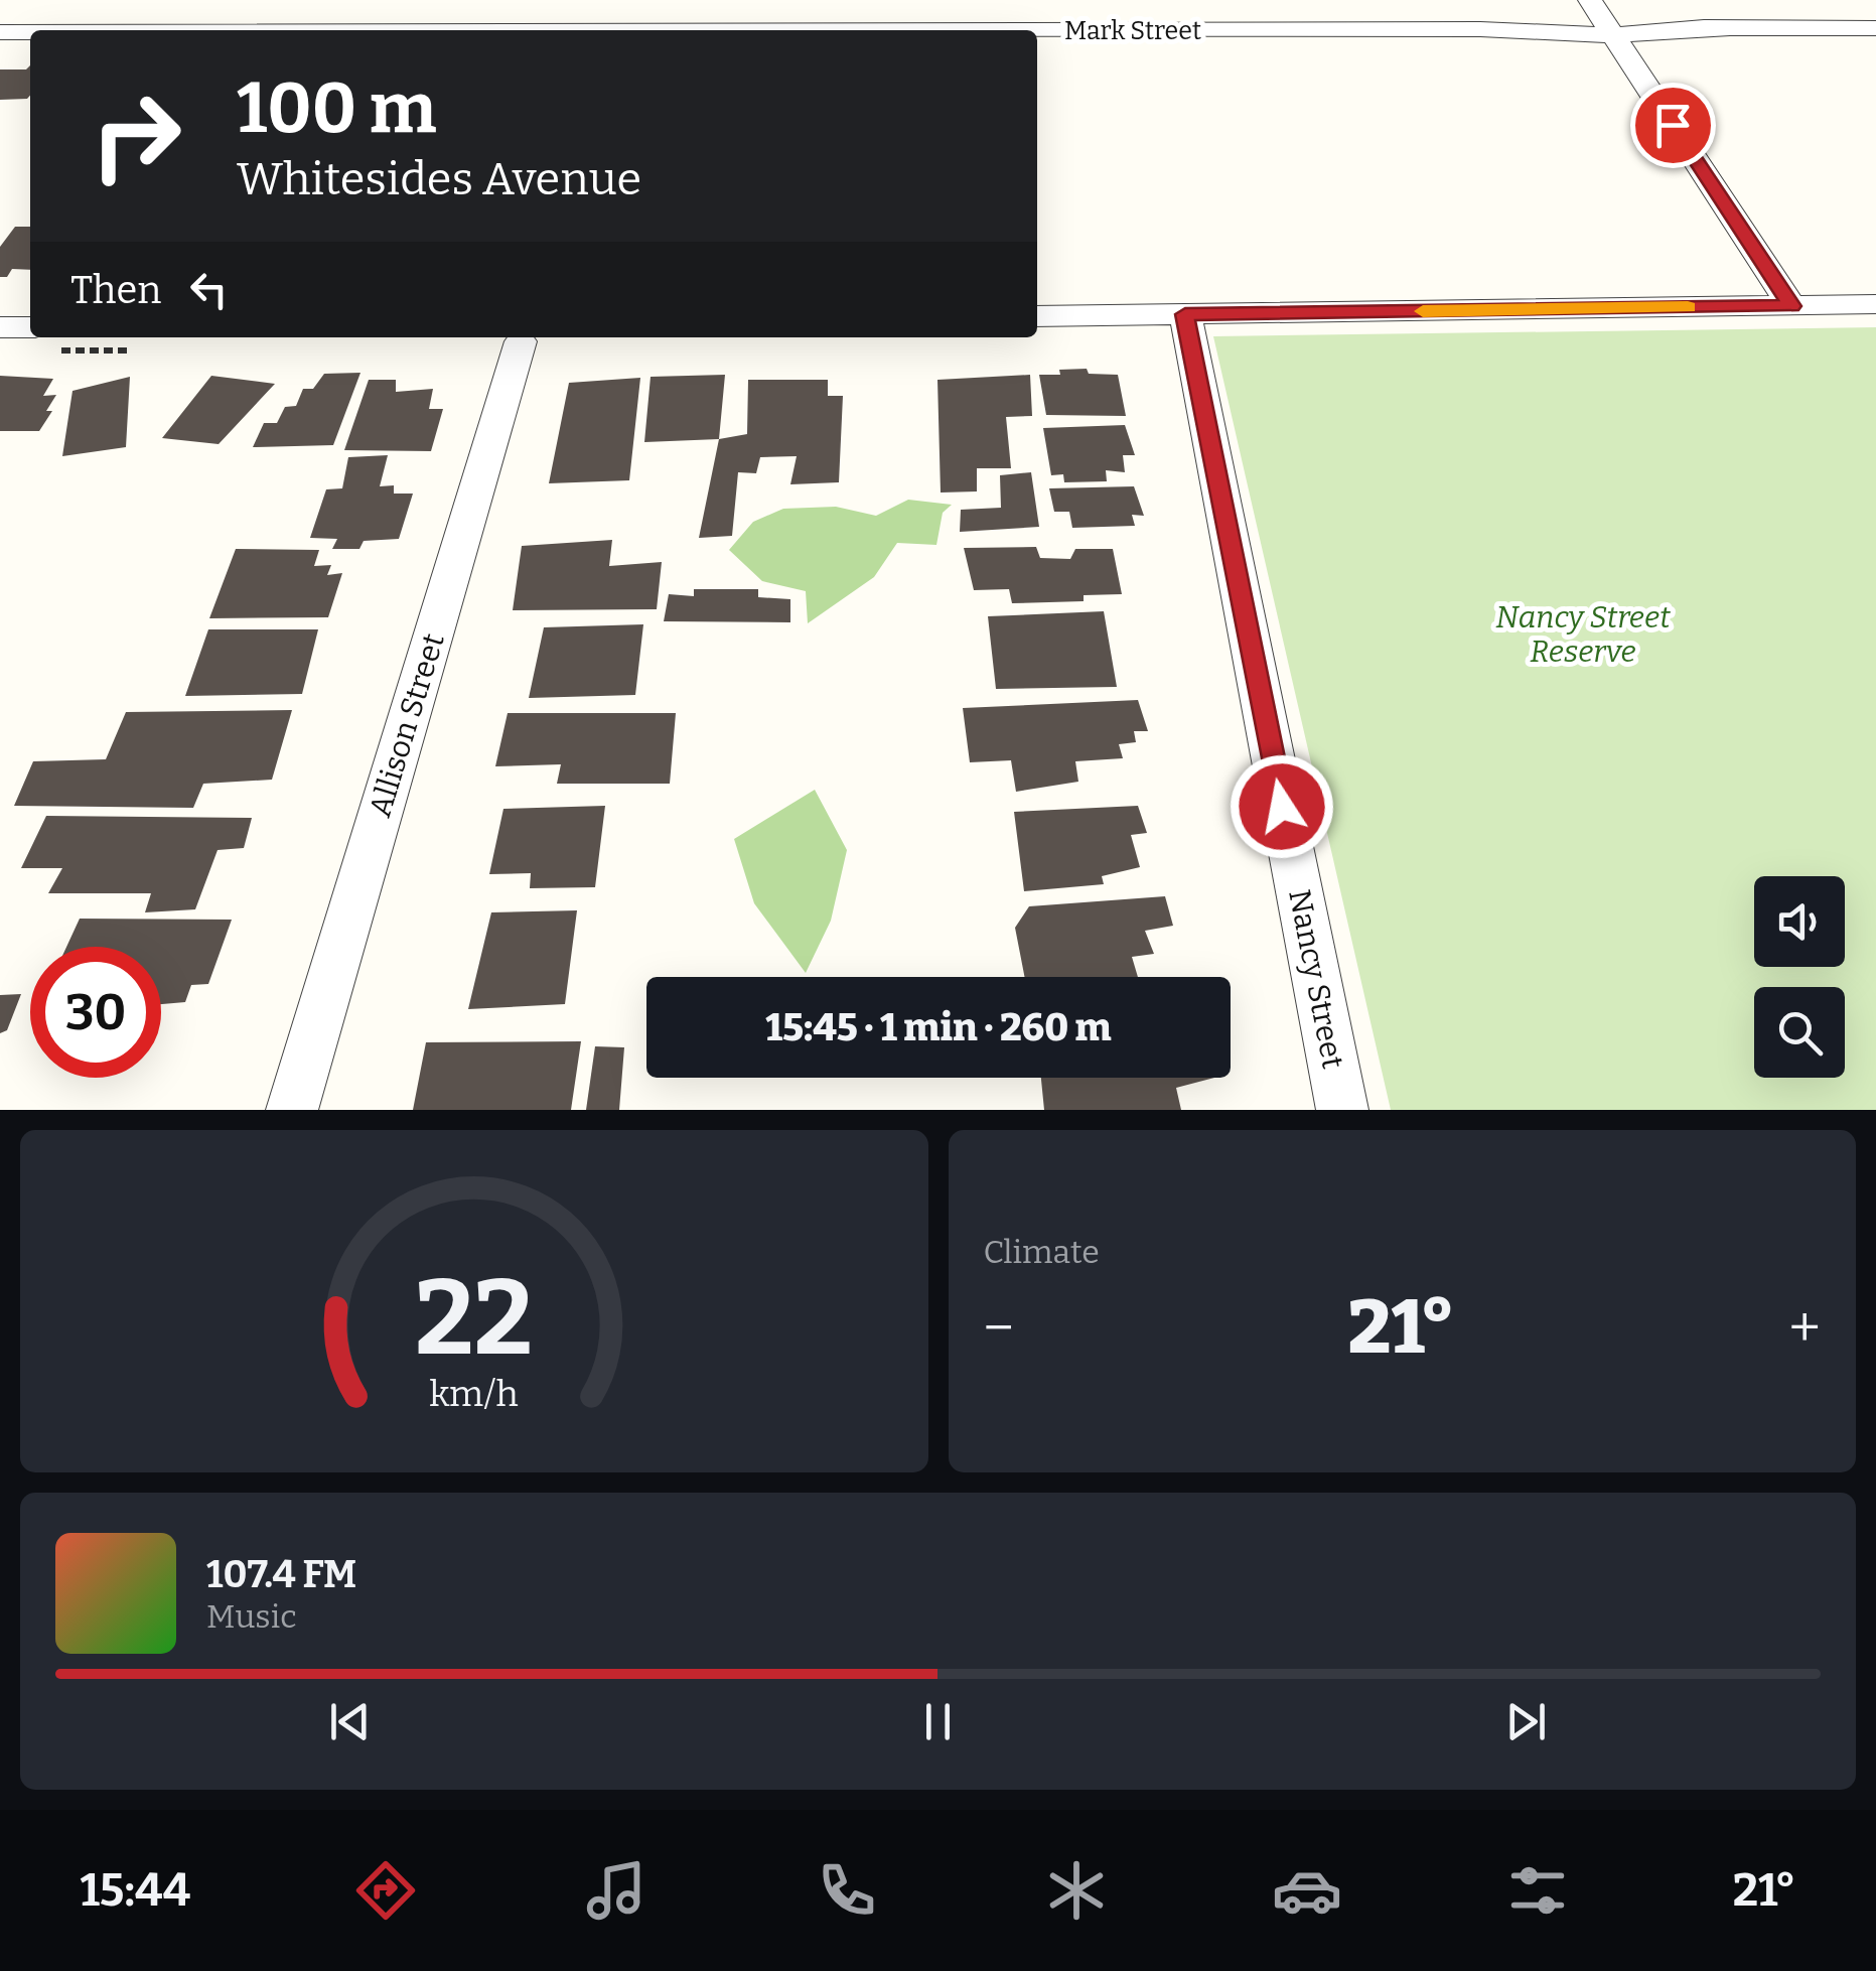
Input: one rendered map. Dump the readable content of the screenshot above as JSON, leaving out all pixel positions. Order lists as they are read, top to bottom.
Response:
{
  "streets": {
    "street": ["Mark Street", "Allison Street", "Nancy Street"]
  },
  "parks": ["Nancy Street Reserve"],
  "page": {
    "turn": ["100 m", "Whitesides Avenue"],
    "then": "Then",
    "limit": "30",
    "trip": "15:45 · 1 min · 260 m",
    "tile": "Climate",
    "heat": ["−", "21°", "+"],
    "song": ["107.4 FM", "Music"],
    "tabs": ["15:44", "21°"],
    "gauge": ["22", "km/h"]
  }
}
